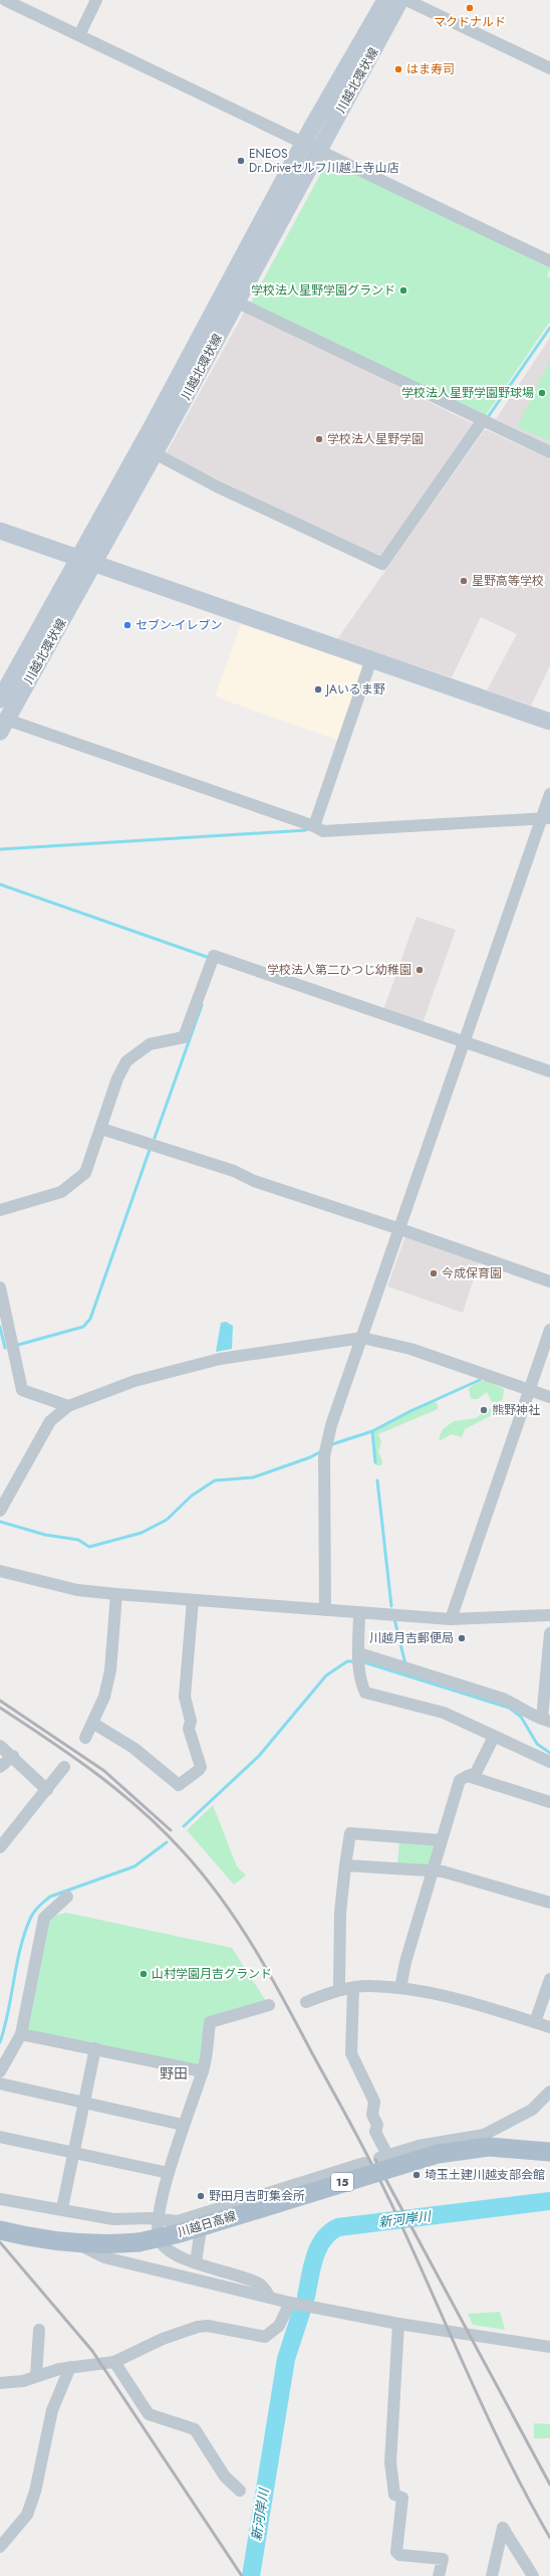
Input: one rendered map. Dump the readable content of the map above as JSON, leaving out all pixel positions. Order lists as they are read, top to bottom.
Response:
{
  "streets": {
    "main road": ["川越北環状線", "15", "川越日高線"]
  },
  "districts": ["野田"],
  "water": ["新河岸川"],
  "places": [
    "マクドナルド",
    "はま寿司",
    "ENEOS Dr.Driveセルフ川越上寺山店",
    "学校法人星野学園グランド",
    "学校法人星野学園野球場",
    "学校法人星野学園",
    "星野高等学校",
    "セブン-イレブン",
    "JAいるま野",
    "学校法人第二ひつじ幼稚園",
    "今成保育園",
    "熊野神社",
    "川越月吉郵便局",
    "山村学園月吉グランド",
    "埼玉土建川越支部会館",
    "野田月吉町集会所"
  ]
}
